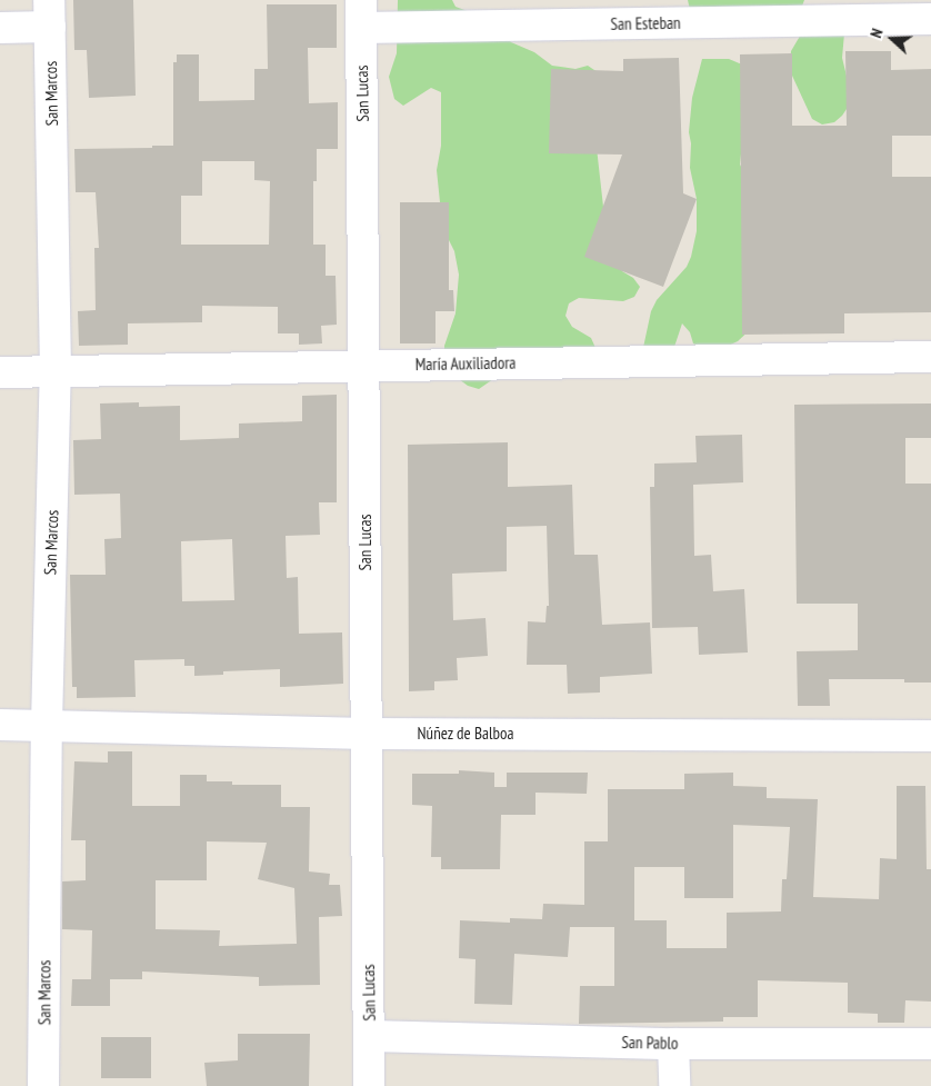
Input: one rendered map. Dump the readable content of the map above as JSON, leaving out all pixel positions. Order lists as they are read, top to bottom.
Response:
{
  "streets": {
    "street": [
      "San Esteban",
      "San Marcos",
      "San Lucas",
      "María Auxiliadora",
      "Núñez de Balboa",
      "San Pablo"
    ]
  },
  "crossings": [
    ["San Esteban", "San Lucas"],
    ["San Marcos", "María Auxiliadora"],
    ["San Marcos", "Núñez de Balboa"],
    ["San Lucas", "María Auxiliadora"],
    ["San Lucas", "Núñez de Balboa"],
    ["San Lucas", "San Pablo"]
  ],
  "north": "left"
}
